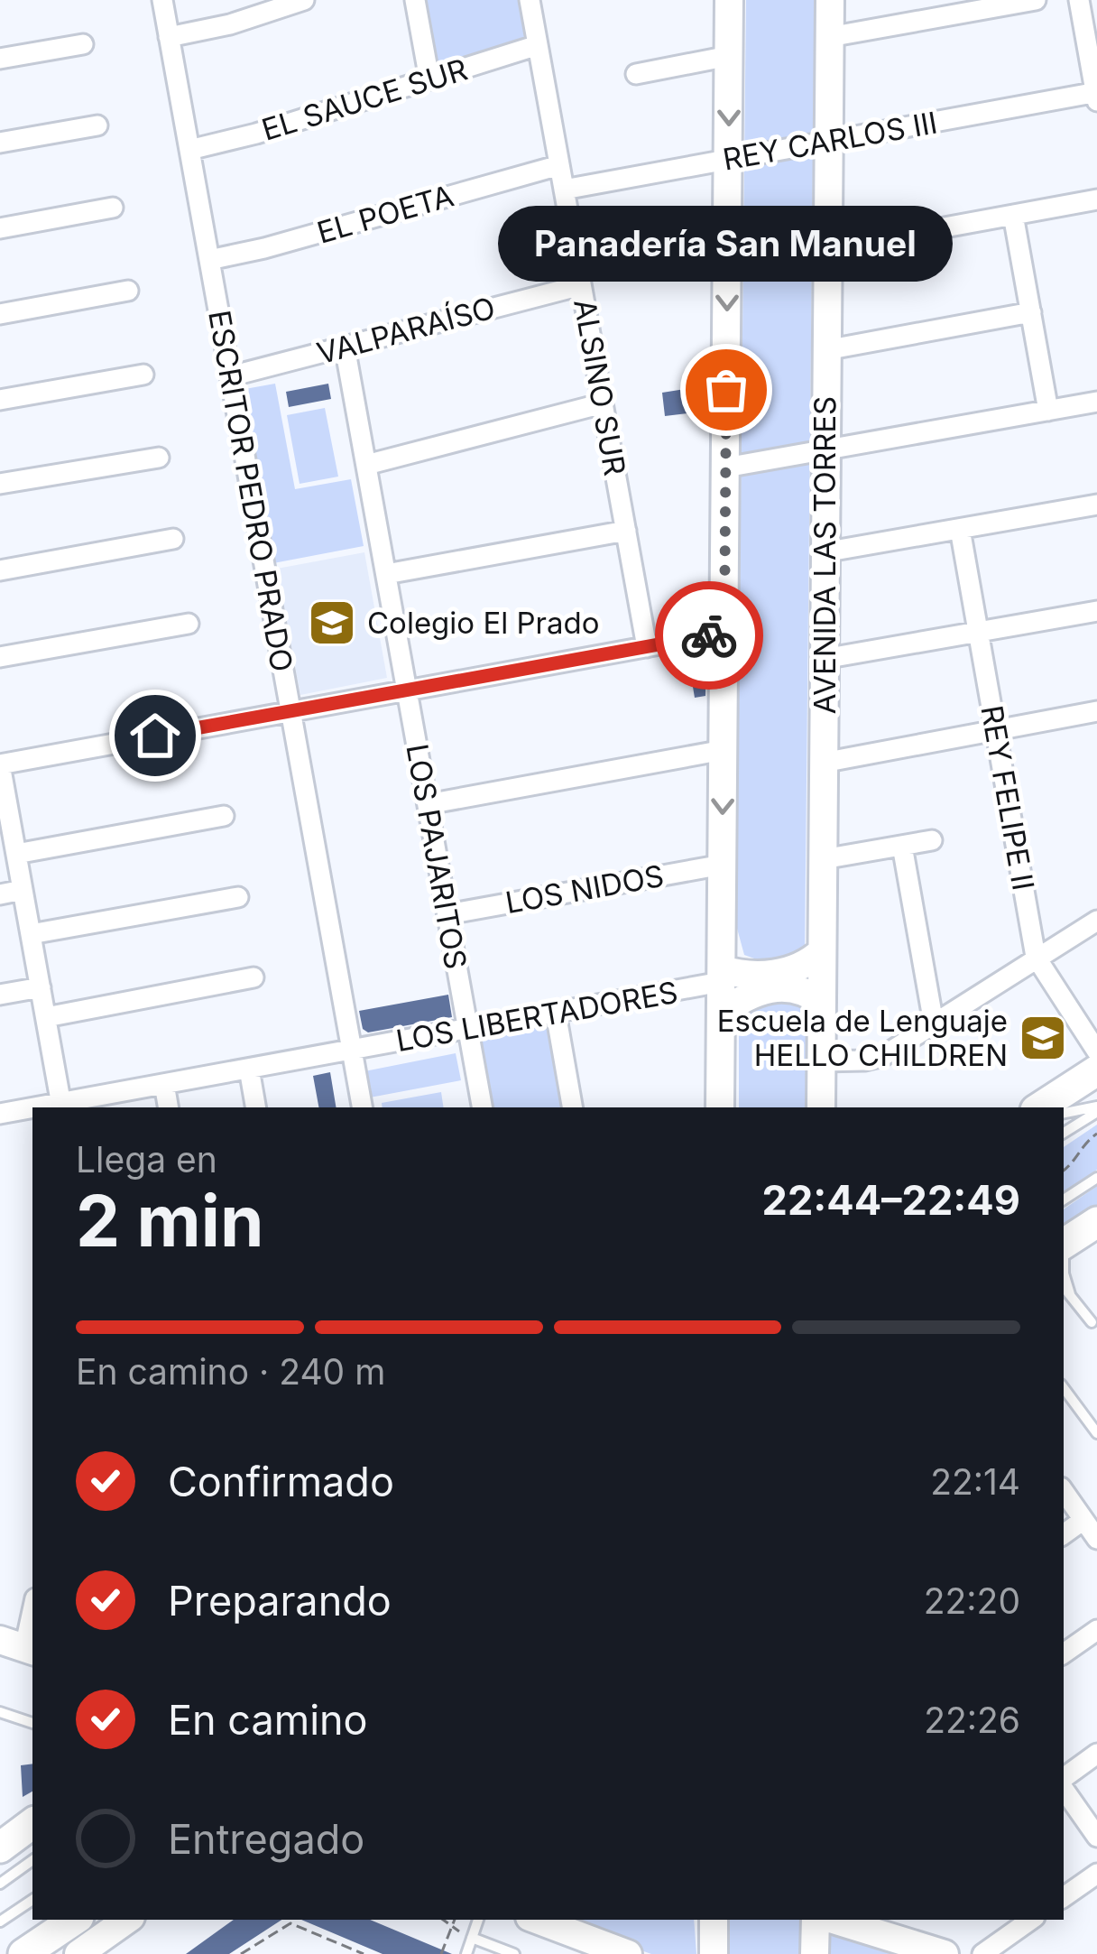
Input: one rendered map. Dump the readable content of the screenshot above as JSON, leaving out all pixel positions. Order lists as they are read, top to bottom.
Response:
{
  "streets": {
    "street": [
      "EL SAUCE SUR",
      "REY CARLOS III",
      "EL POETA",
      "VALPARAÍSO",
      "ALSINO SUR",
      "ESCRITOR PEDRO PRADO",
      "AVENIDA LAS TORRES",
      "REY FELIPE II",
      "LOS PAJARITOS",
      "LOS NIDOS",
      "LOS LIBERTADORES"
    ]
  },
  "crossings": [
    ["EL SAUCE SUR", "ALSINO SUR"],
    ["EL SAUCE SUR", "ESCRITOR PEDRO PRADO"],
    ["REY CARLOS III", "ALSINO SUR"],
    ["REY CARLOS III", "AVENIDA LAS TORRES"],
    ["EL POETA", "ALSINO SUR"],
    ["EL POETA", "ESCRITOR PEDRO PRADO"],
    ["VALPARAÍSO", "ALSINO SUR"],
    ["VALPARAÍSO", "ESCRITOR PEDRO PRADO"],
    ["VALPARAÍSO", "LOS PAJARITOS"],
    ["ESCRITOR PEDRO PRADO", "LOS LIBERTADORES"],
    ["LOS PAJARITOS", "LOS NIDOS"],
    ["LOS PAJARITOS", "LOS LIBERTADORES"]
  ],
  "places": {
    "other": ["Panadería San Manuel"],
    "school or university": ["Colegio El Prado", "Escuela de Lenguaje HELLO CHILDREN"]
  },
  "page": {
    "bubble": "Panadería San Manuel",
    "heading": ["2 min", "Llega en", "22:44–22:49"],
    "bar": "En camino · 240 m",
    "list": [
      ["Confirmado", "22:14"],
      ["Preparando", "22:20"],
      ["En camino", "22:26"],
      "Entregado"
    ]
  }
}
